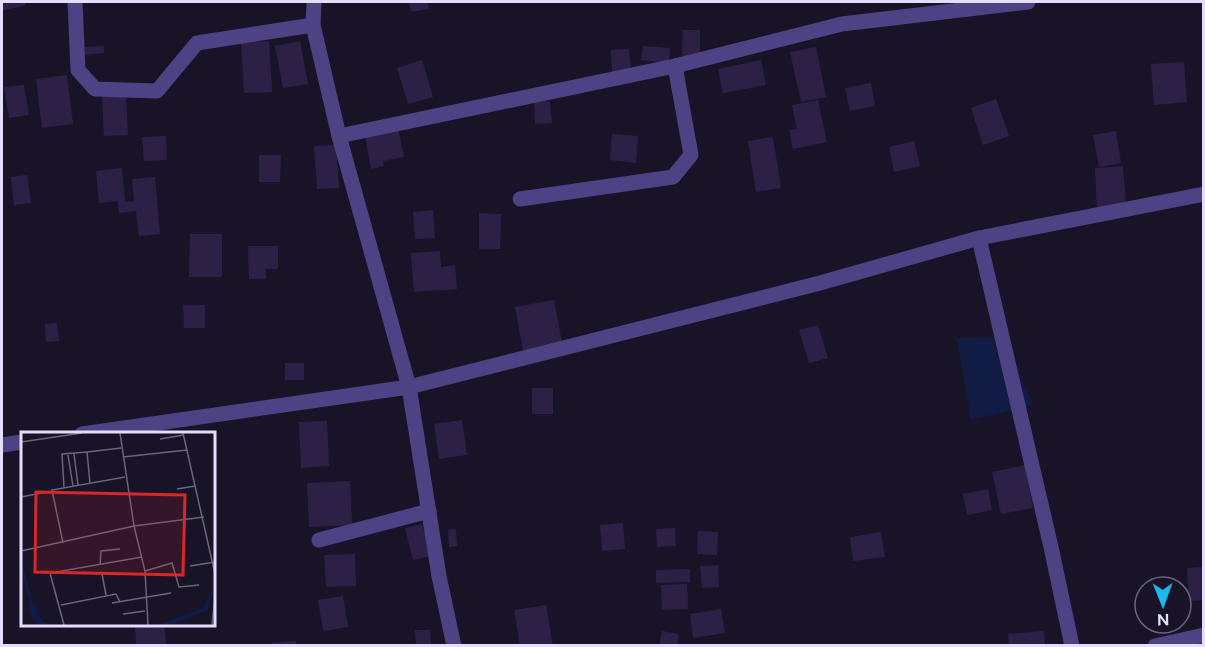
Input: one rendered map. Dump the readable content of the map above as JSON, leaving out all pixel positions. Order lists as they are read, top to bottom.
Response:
{
  "north": "bottom"
}
